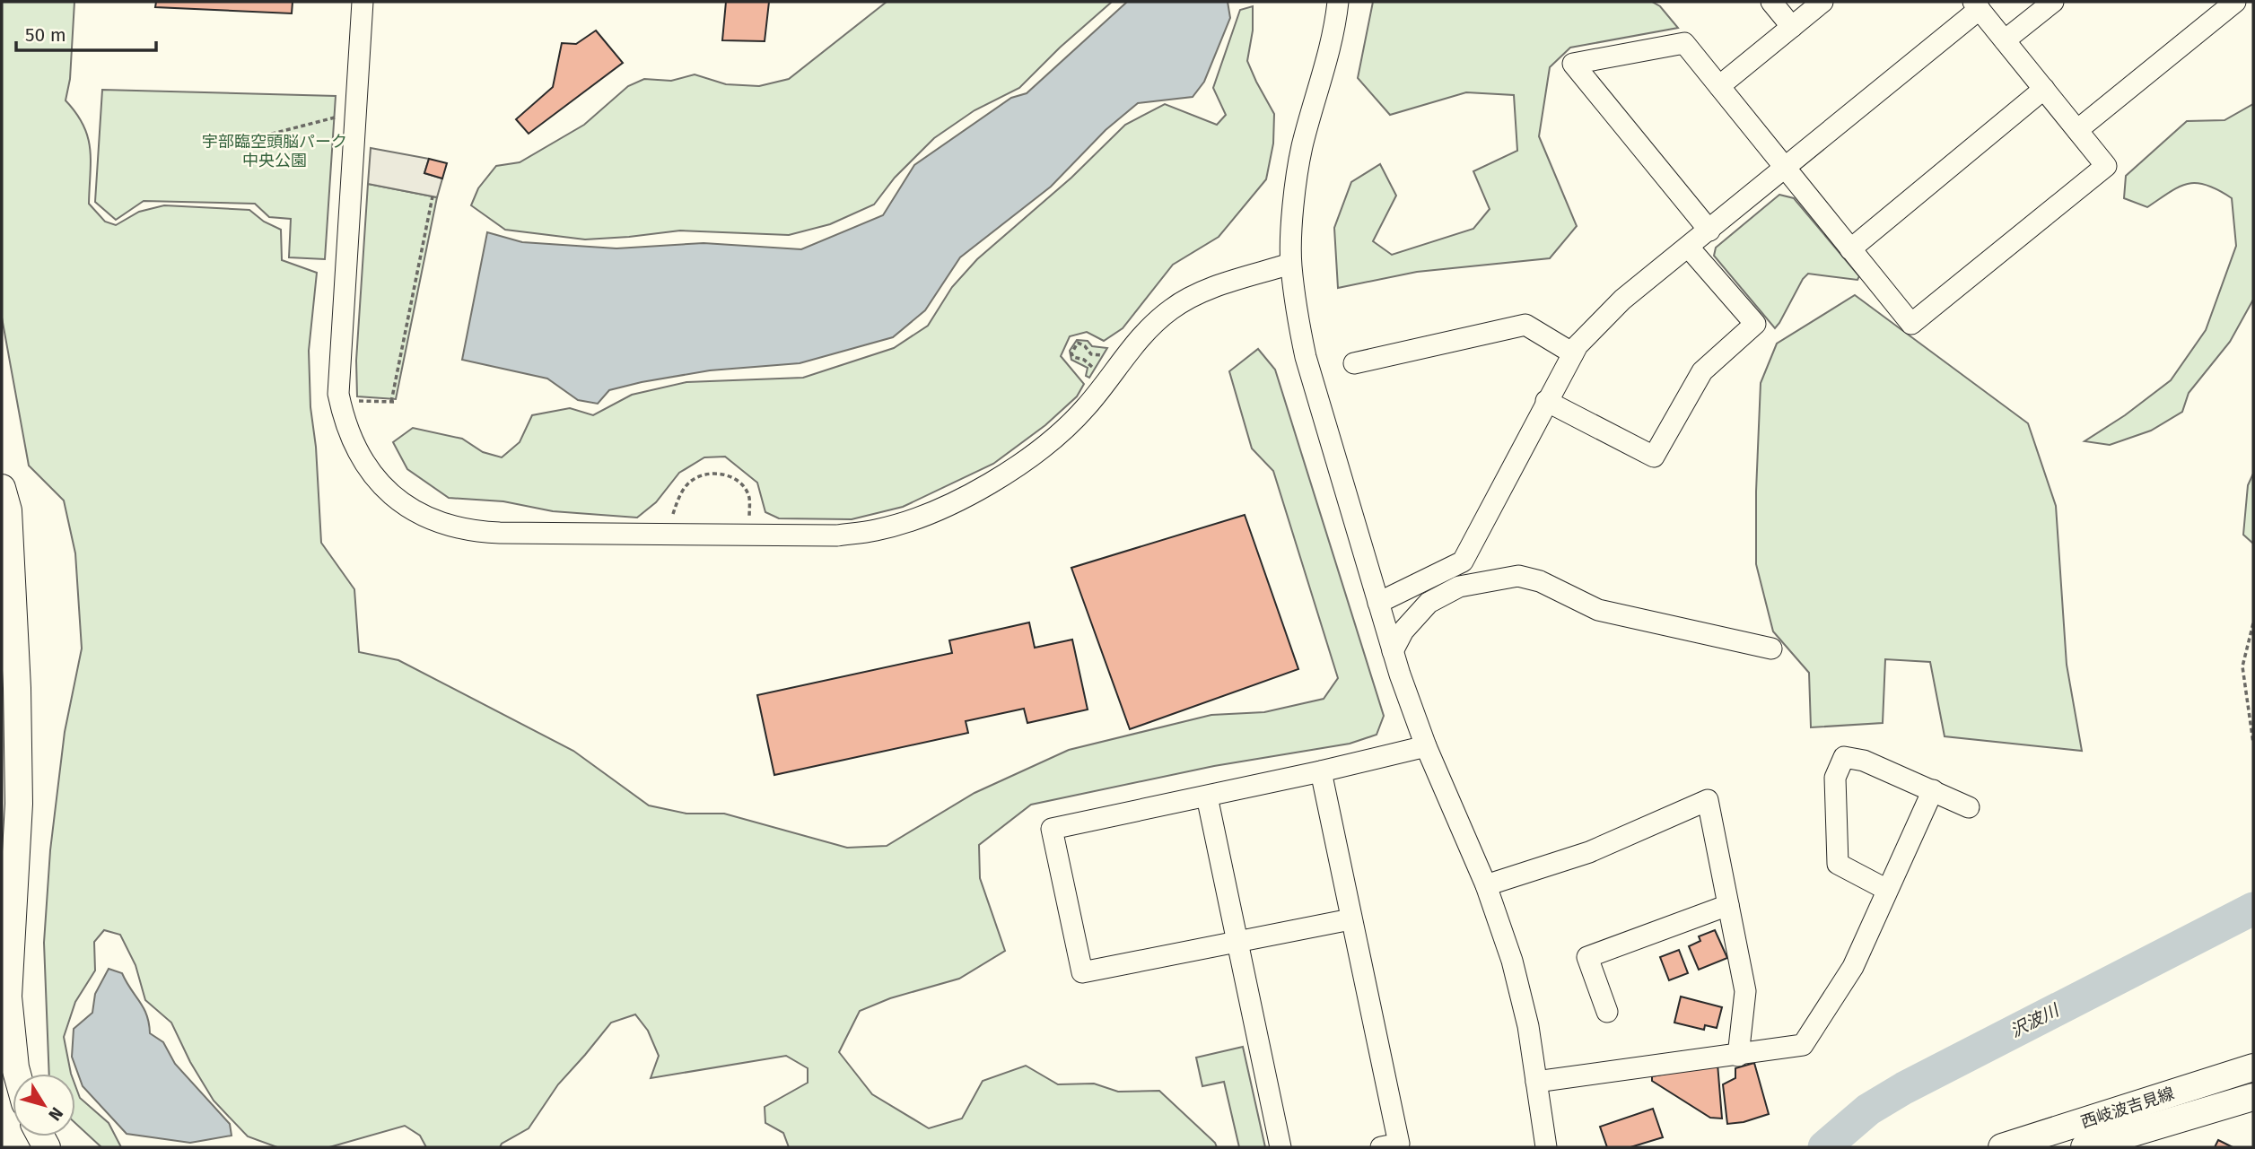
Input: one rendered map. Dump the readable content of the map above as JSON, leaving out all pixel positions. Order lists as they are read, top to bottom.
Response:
{
  "streets": {
    "main road": ["西岐波吉見線"]
  },
  "water": ["沢波川"],
  "parks": ["宇部臨空頭脳パーク 中央公園"],
  "scale_bar": "50 m",
  "north": "bottom right"
}
